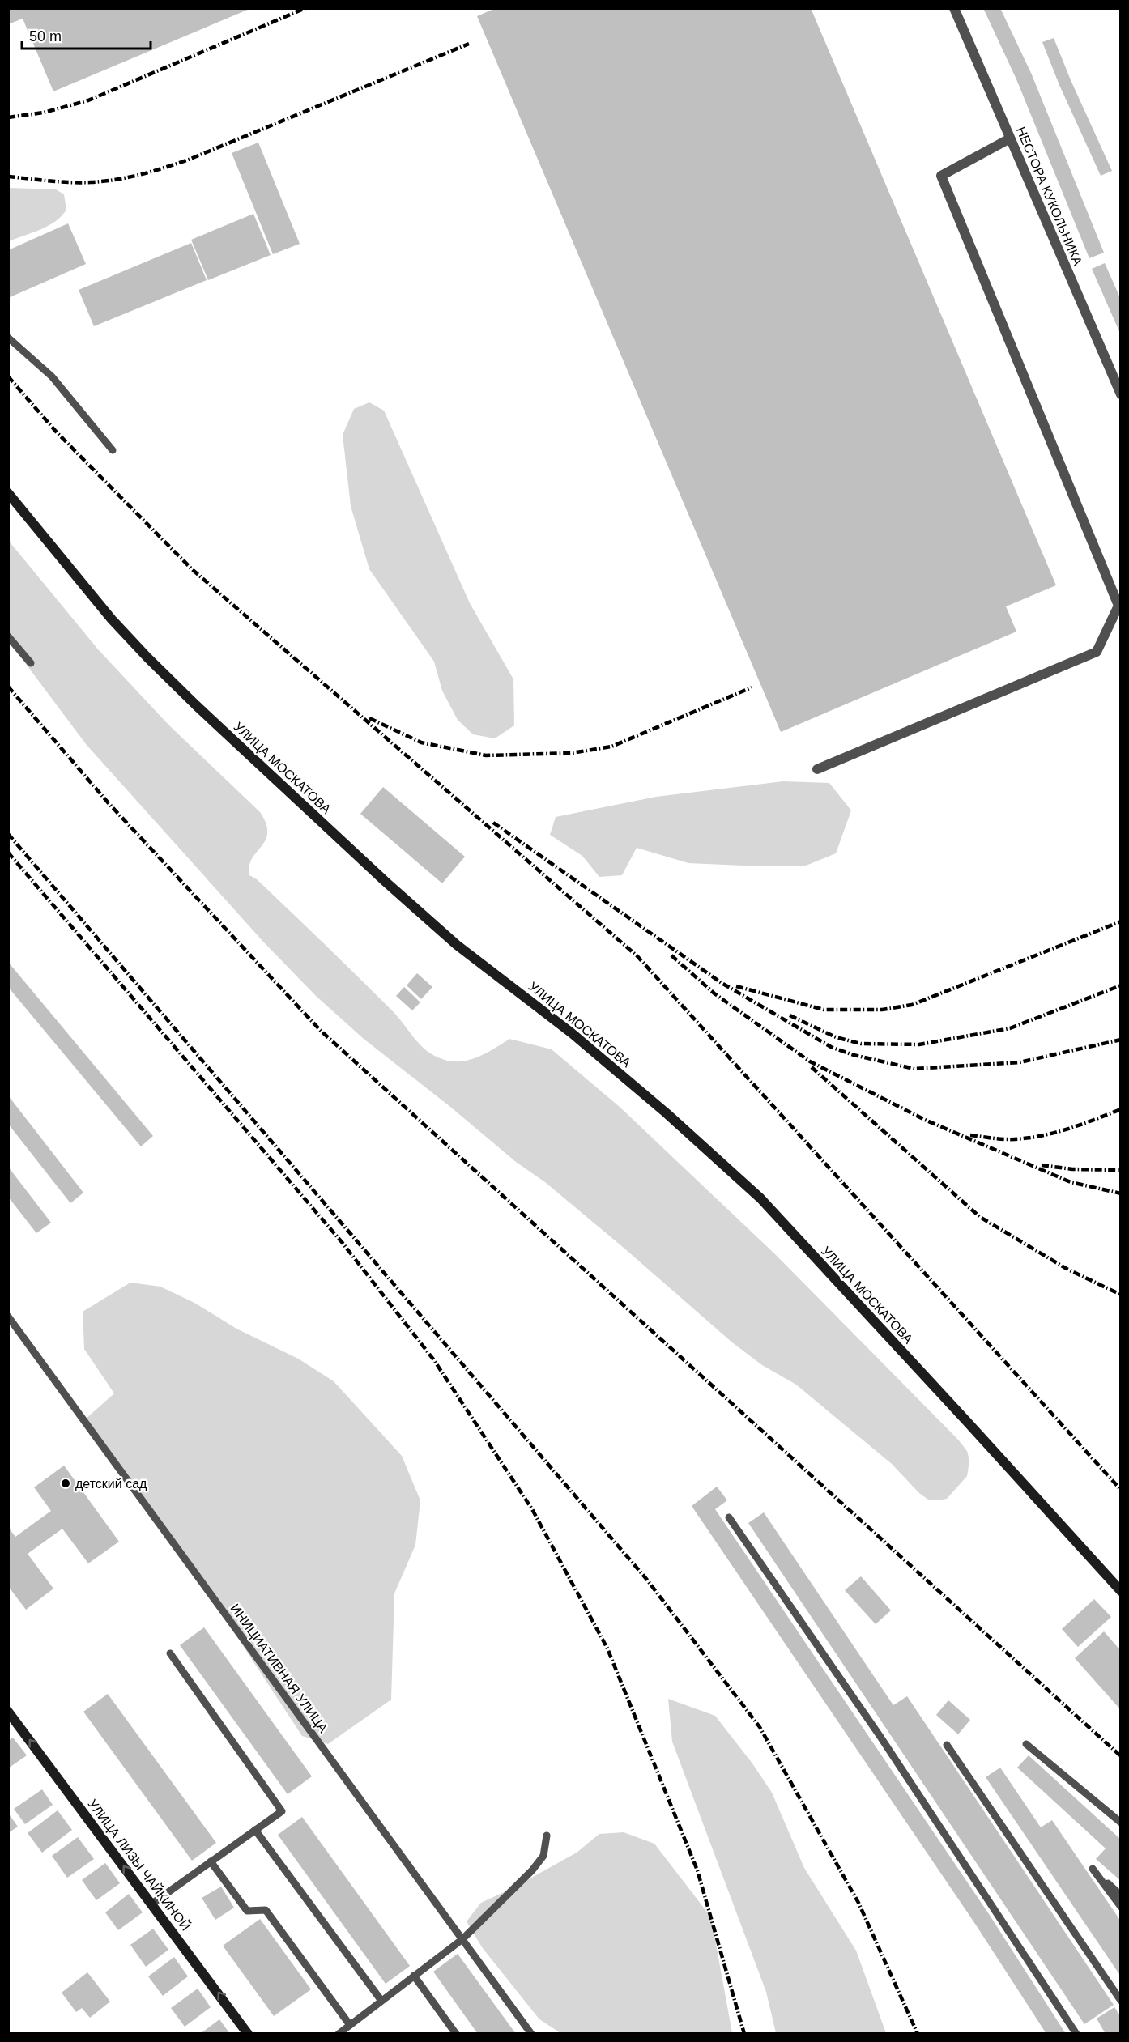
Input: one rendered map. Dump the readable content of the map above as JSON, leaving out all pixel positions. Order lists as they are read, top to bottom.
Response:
{
  "streets": {
    "main road": ["УЛИЦА МОСКАТОВА", "УЛИЦА ЛИЗЫ ЧАЙКИНОЙ"],
    "street": ["НЕСТОРА КУКОЛЬНИКА"],
    "lane": ["ИНИЦИАТИВНАЯ УЛИЦА"]
  },
  "one_way": ["УЛИЦА ЛИЗЫ ЧАЙКИНОЙ"],
  "places": ["детский сад"],
  "scale_bar": "50 m"
}
